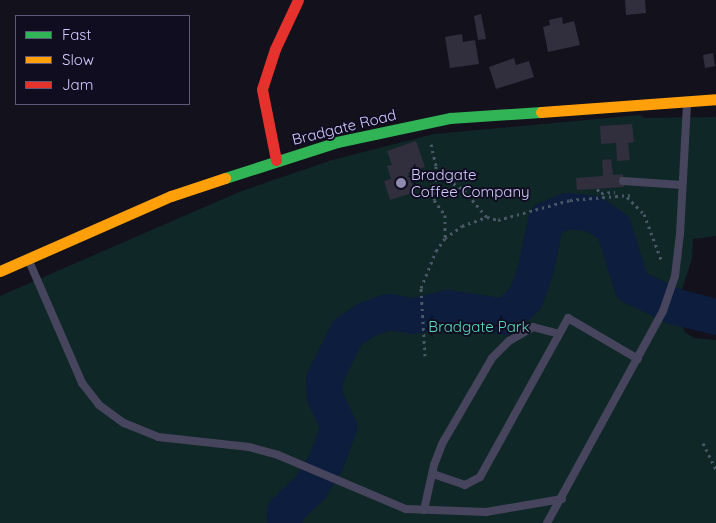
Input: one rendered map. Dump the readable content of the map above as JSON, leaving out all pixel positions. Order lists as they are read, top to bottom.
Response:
{
  "streets": {
    "street": ["Bradgate Road"]
  },
  "parks": ["Bradgate Park"],
  "places": ["Bradgate Coffee Company"],
  "legend": ["Fast", "Slow", "Jam"]
}
